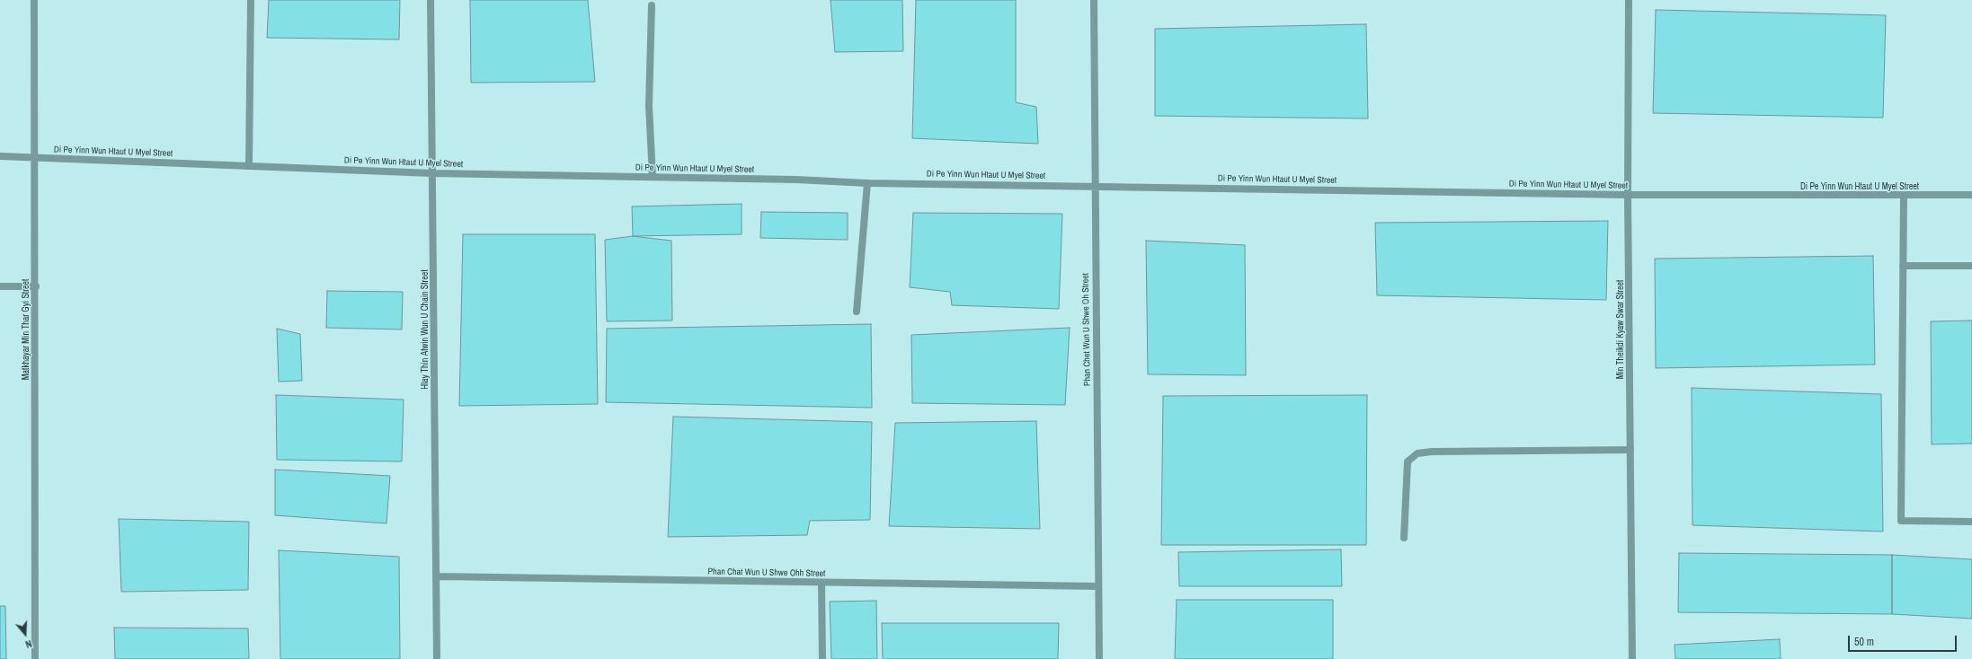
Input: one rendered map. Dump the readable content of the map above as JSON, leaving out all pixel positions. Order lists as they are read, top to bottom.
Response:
{
  "streets": {
    "street": [
      "Di Pe Yinn Wun Htaut U Myel Street",
      "Matkhayar Min Thar Gyi Street",
      "Hlay Thin Atwin Wun U Chain Street",
      "Phan Chet Wun U Shwe Oh Street",
      "Min Theikdi Kyaw Swar Street",
      "Phan Chat Wun U Shwe Ohh Street"
    ]
  },
  "crossings": [
    ["Di Pe Yinn Wun Htaut U Myel Street", "Matkhayar Min Thar Gyi Street"],
    ["Di Pe Yinn Wun Htaut U Myel Street", "Hlay Thin Atwin Wun U Chain Street"],
    ["Di Pe Yinn Wun Htaut U Myel Street", "Phan Chet Wun U Shwe Oh Street"],
    ["Di Pe Yinn Wun Htaut U Myel Street", "Min Theikdi Kyaw Swar Street"],
    ["Hlay Thin Atwin Wun U Chain Street", "Phan Chat Wun U Shwe Ohh Street"],
    ["Phan Chet Wun U Shwe Oh Street", "Phan Chat Wun U Shwe Ohh Street"]
  ],
  "scale_bar": "50 m",
  "north": "bottom"
}
